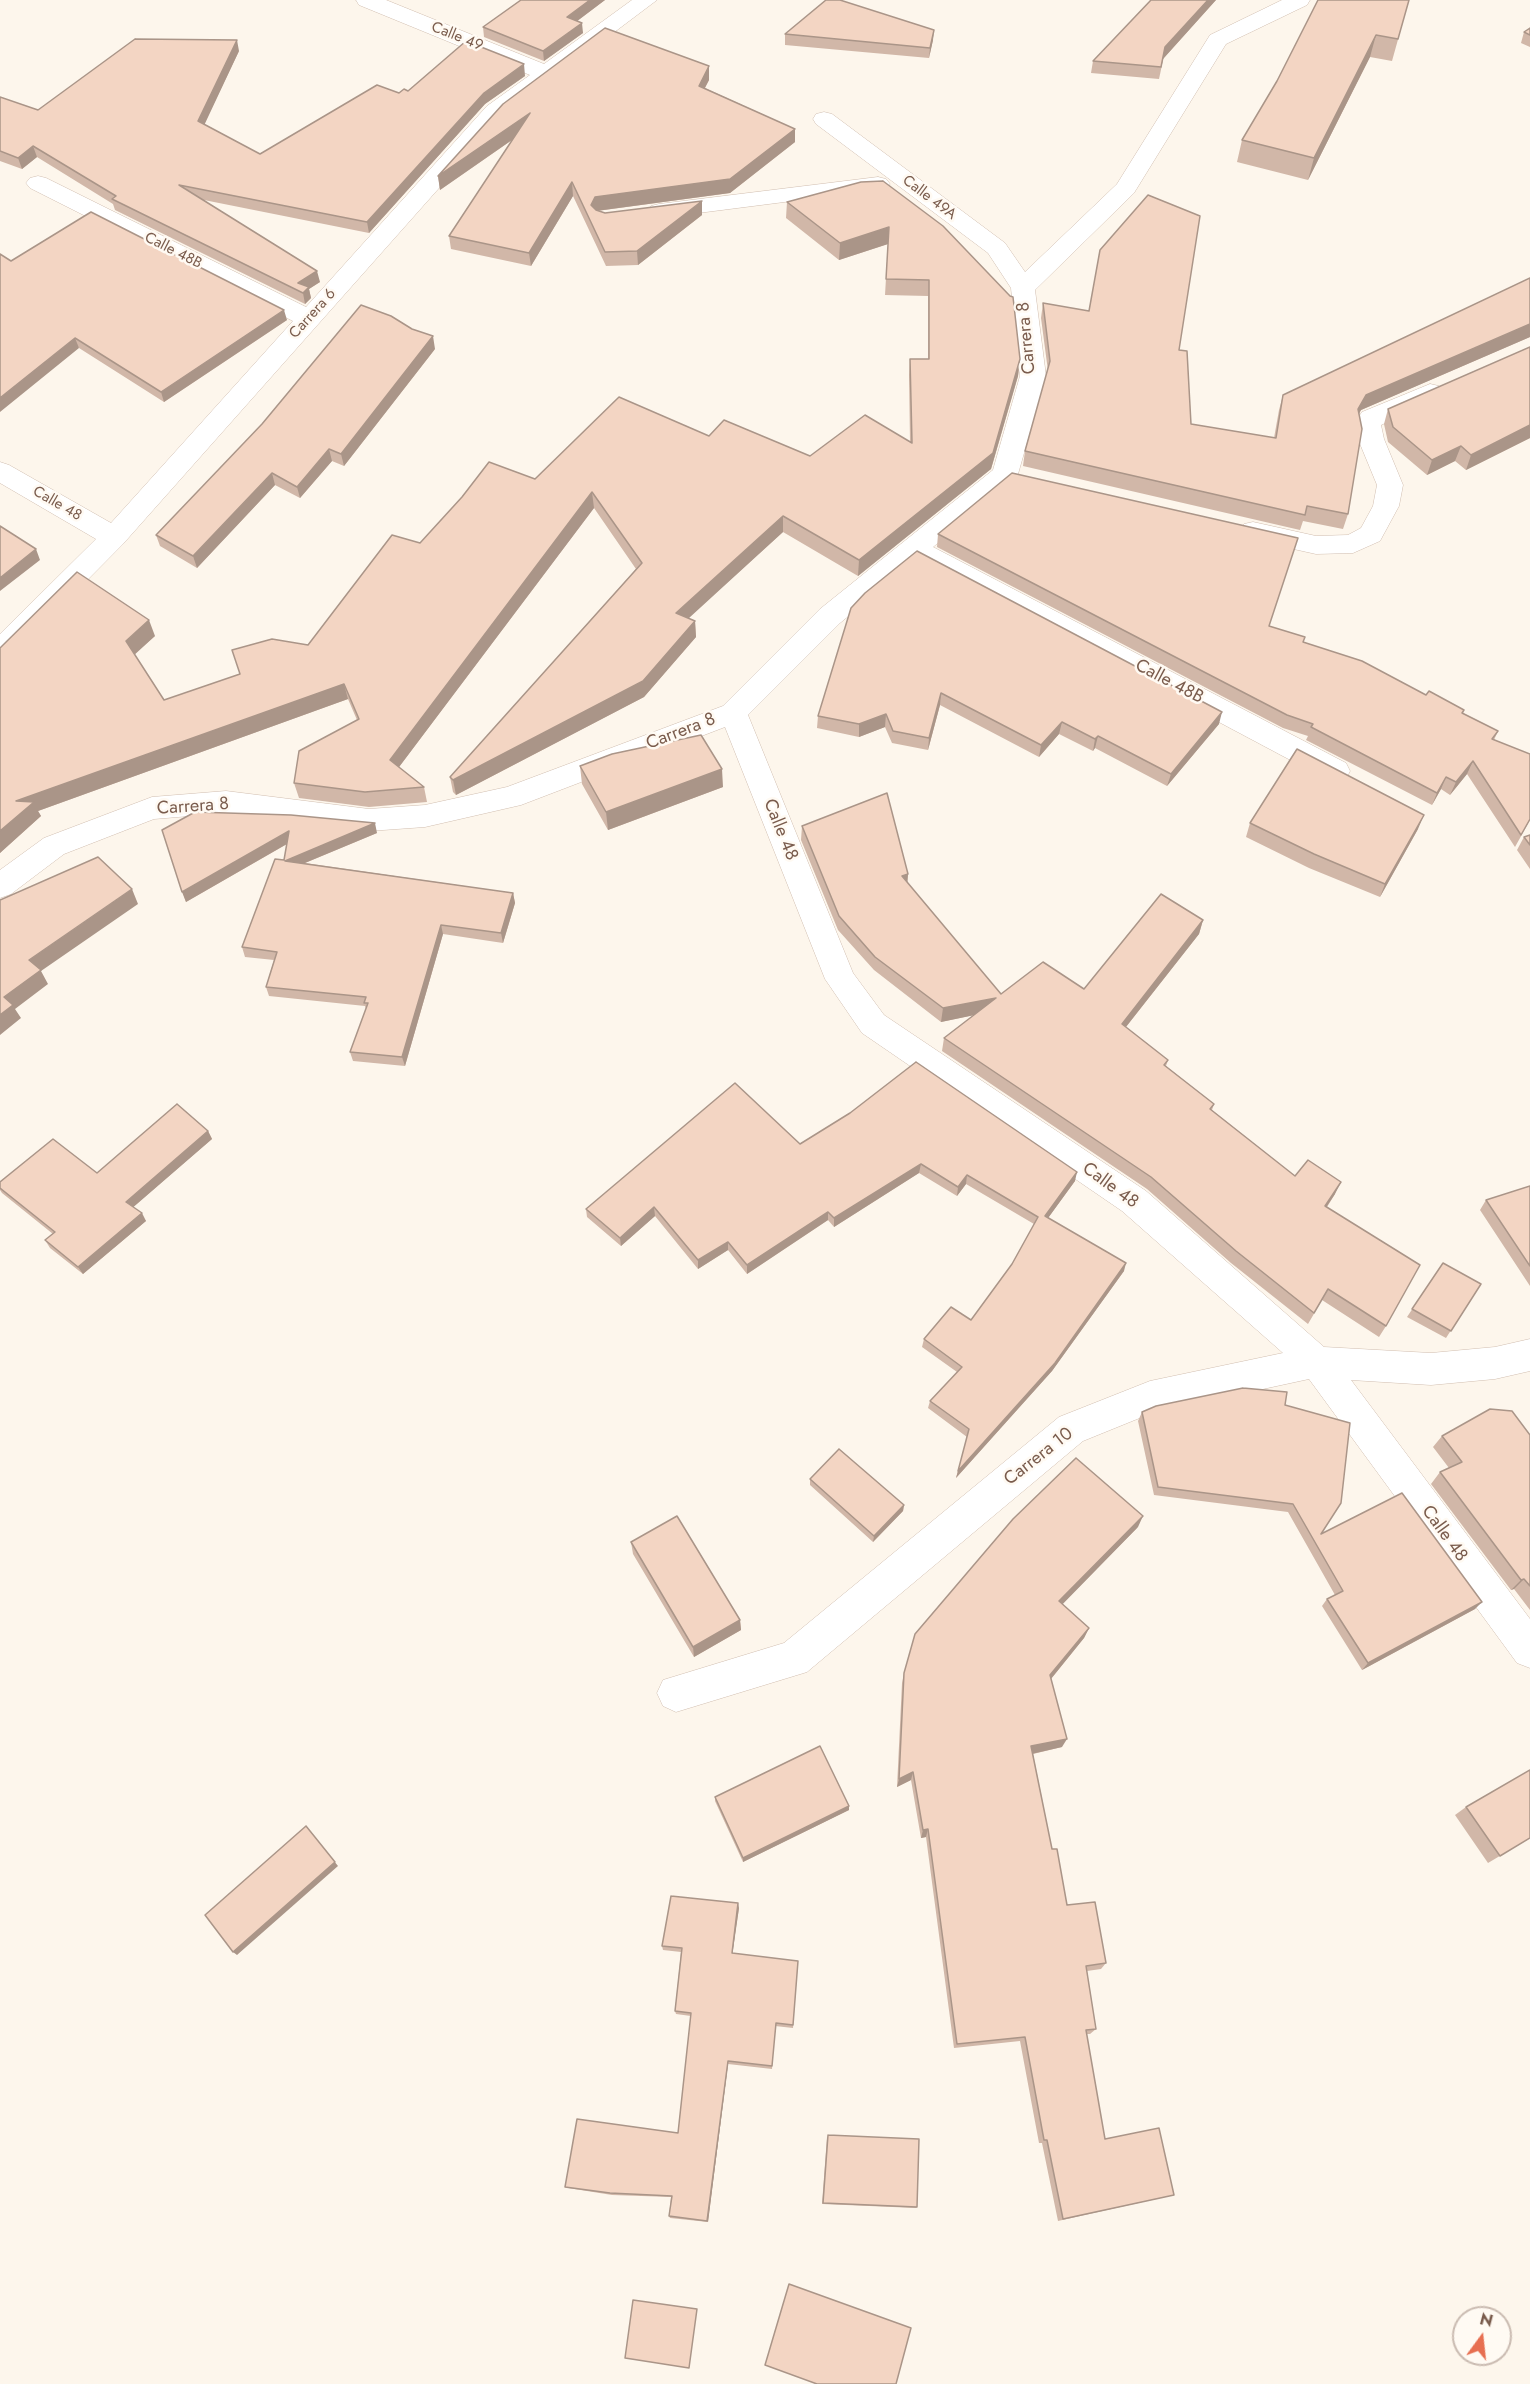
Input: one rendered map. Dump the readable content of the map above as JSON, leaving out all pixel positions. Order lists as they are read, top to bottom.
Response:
{
  "streets": {
    "street": [
      "Calle 49",
      "Calle 49A",
      "Calle 48B",
      "Carrera 6",
      "Carrera 8",
      "Calle 48",
      "Carrera 10"
    ]
  },
  "crossings": [
    ["Calle 49", "Carrera 6"],
    ["Calle 49A", "Carrera 8"],
    ["Calle 48B", "Carrera 6"],
    ["Calle 48B", "Carrera 8"],
    ["Carrera 6", "Calle 48"],
    ["Carrera 8", "Calle 48"],
    ["Calle 48", "Carrera 10"]
  ],
  "north": "top"
}
